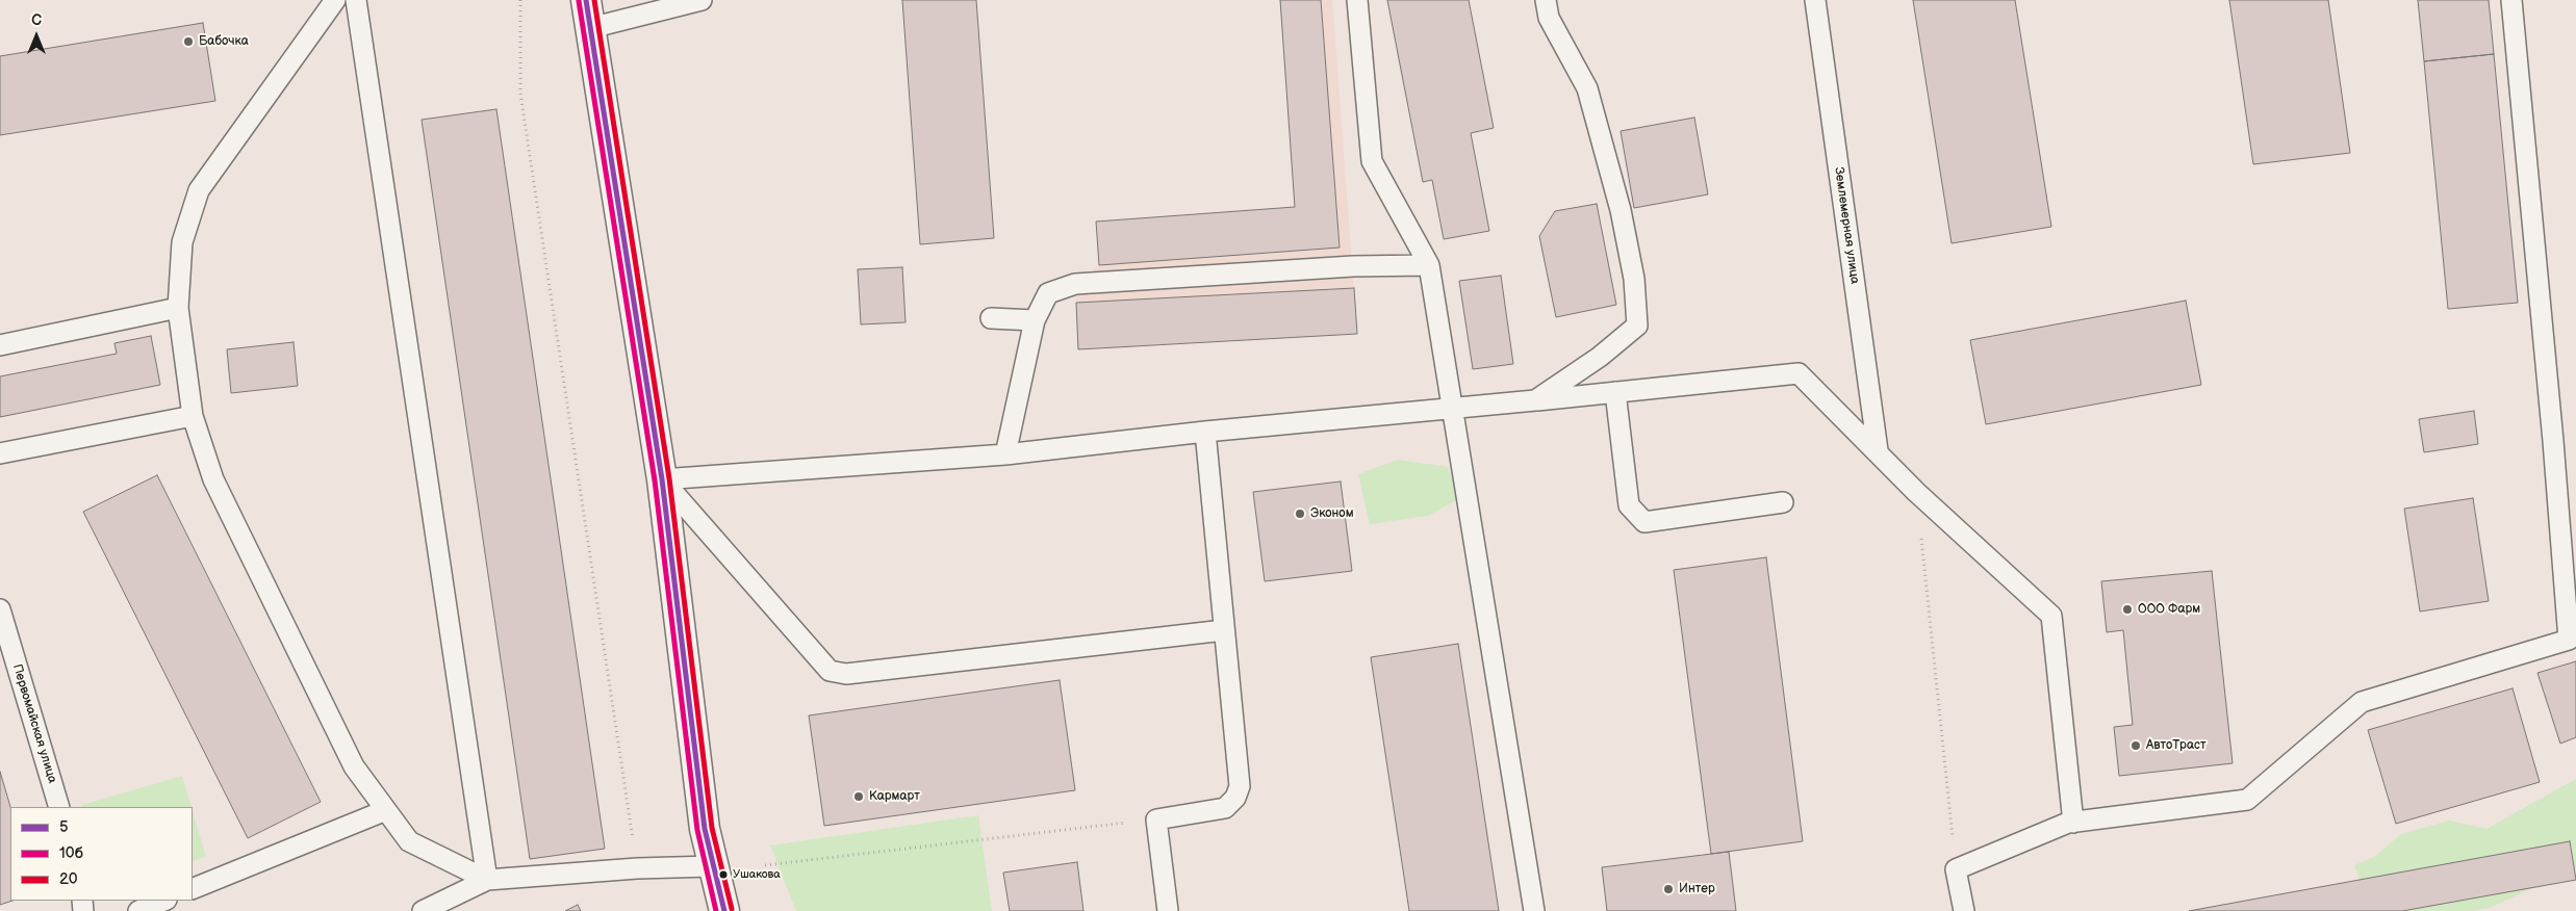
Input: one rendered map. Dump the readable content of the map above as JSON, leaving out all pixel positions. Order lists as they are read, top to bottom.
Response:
{
  "streets": {
    "lane": ["Землемерная улица", "Первомайская улица"]
  },
  "places": [
    "Бабочка",
    "Эконом",
    "ООО Фарм",
    "АвтоТраст",
    "Кармарт",
    "Ушакова",
    "Интер"
  ],
  "lines": ["transit line 5", "transit line 20", "transit line 10б"],
  "legend": ["5", "10б", "20"],
  "north": "top"
}
